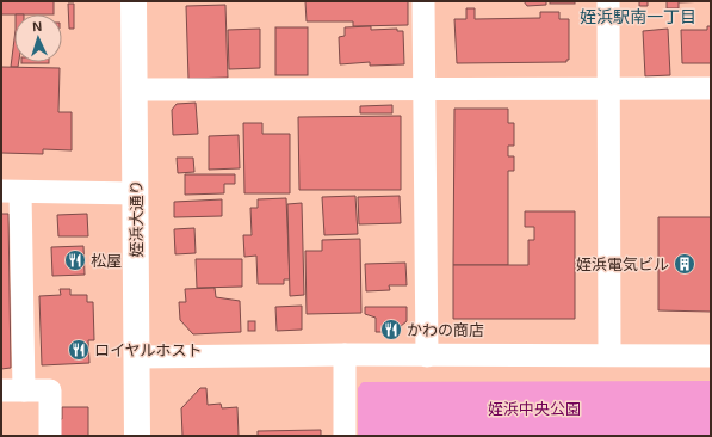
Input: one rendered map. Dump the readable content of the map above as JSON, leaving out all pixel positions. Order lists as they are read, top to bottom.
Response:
{
  "streets": {
    "main road": ["姪浜大通り"]
  },
  "districts": ["姪浜駅南一丁目"],
  "parks": ["姪浜中央公園"],
  "places": {
    "restaurant": ["松屋", "かわの商店", "ロイヤルホスト"],
    "building": ["姪浜電気ビル"]
  },
  "north": "top"
}
